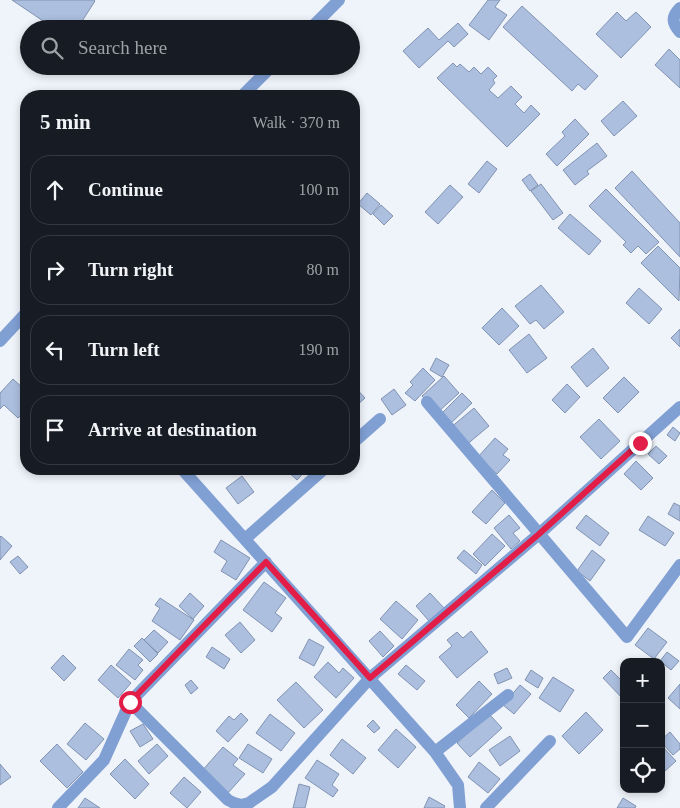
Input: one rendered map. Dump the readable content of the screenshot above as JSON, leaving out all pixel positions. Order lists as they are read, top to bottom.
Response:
{
  "page": {
    "search": "Search here",
    "heading": ["5 min", "Walk · 370 m"],
    "list": [
      ["Continue", "100 m"],
      ["Turn right", "80 m"],
      ["Turn left", "190 m"],
      "Arrive at destination"
    ],
    "map_buttons": ["+", "−"]
  }
}
